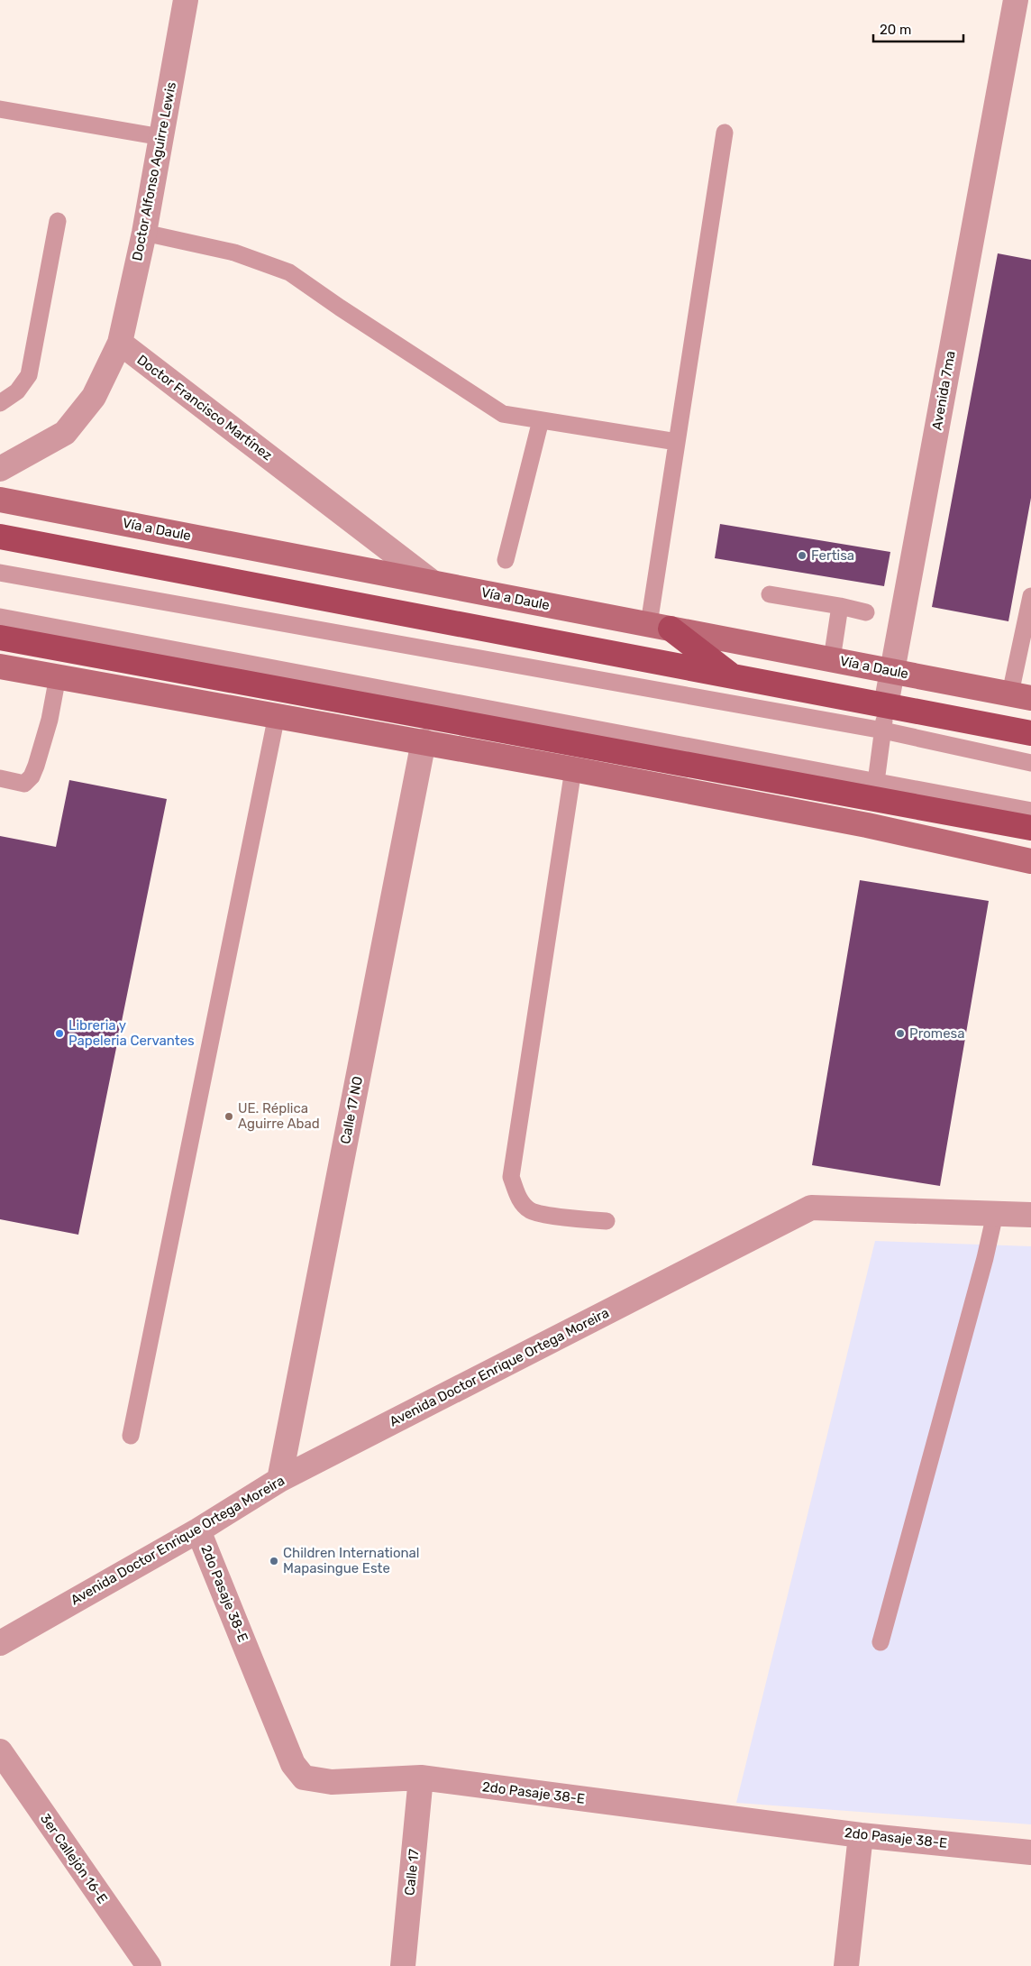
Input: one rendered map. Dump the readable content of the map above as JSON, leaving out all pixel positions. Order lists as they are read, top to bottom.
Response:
{
  "streets": {
    "main road": ["Vía a Daule"],
    "street": [
      "Doctor Alfonso Aguirre Lewis",
      "Avenida 7ma",
      "Doctor Francisco Martínez",
      "Calle 17 NO",
      "Avenida Doctor Enrique Ortega Moreira",
      "2do Pasaje 38-E",
      "3er Callejón 16-E",
      "Calle 17"
    ]
  },
  "crossings": [
    ["Doctor Alfonso Aguirre Lewis", "Doctor Francisco Martínez"],
    ["Avenida 7ma", "Vía a Daule"],
    ["Doctor Francisco Martínez", "Vía a Daule"],
    ["Calle 17 NO", "Avenida Doctor Enrique Ortega Moreira"],
    ["Avenida Doctor Enrique Ortega Moreira", "2do Pasaje 38-E"],
    ["2do Pasaje 38-E", "Calle 17"]
  ],
  "places": [
    "Fertisa",
    "Libreria y Papeleria Cervantes",
    "Promesa",
    "UE. Réplica Aguirre Abad",
    "Children International Mapasingue Este"
  ],
  "scale_bar": "20 m"
}
